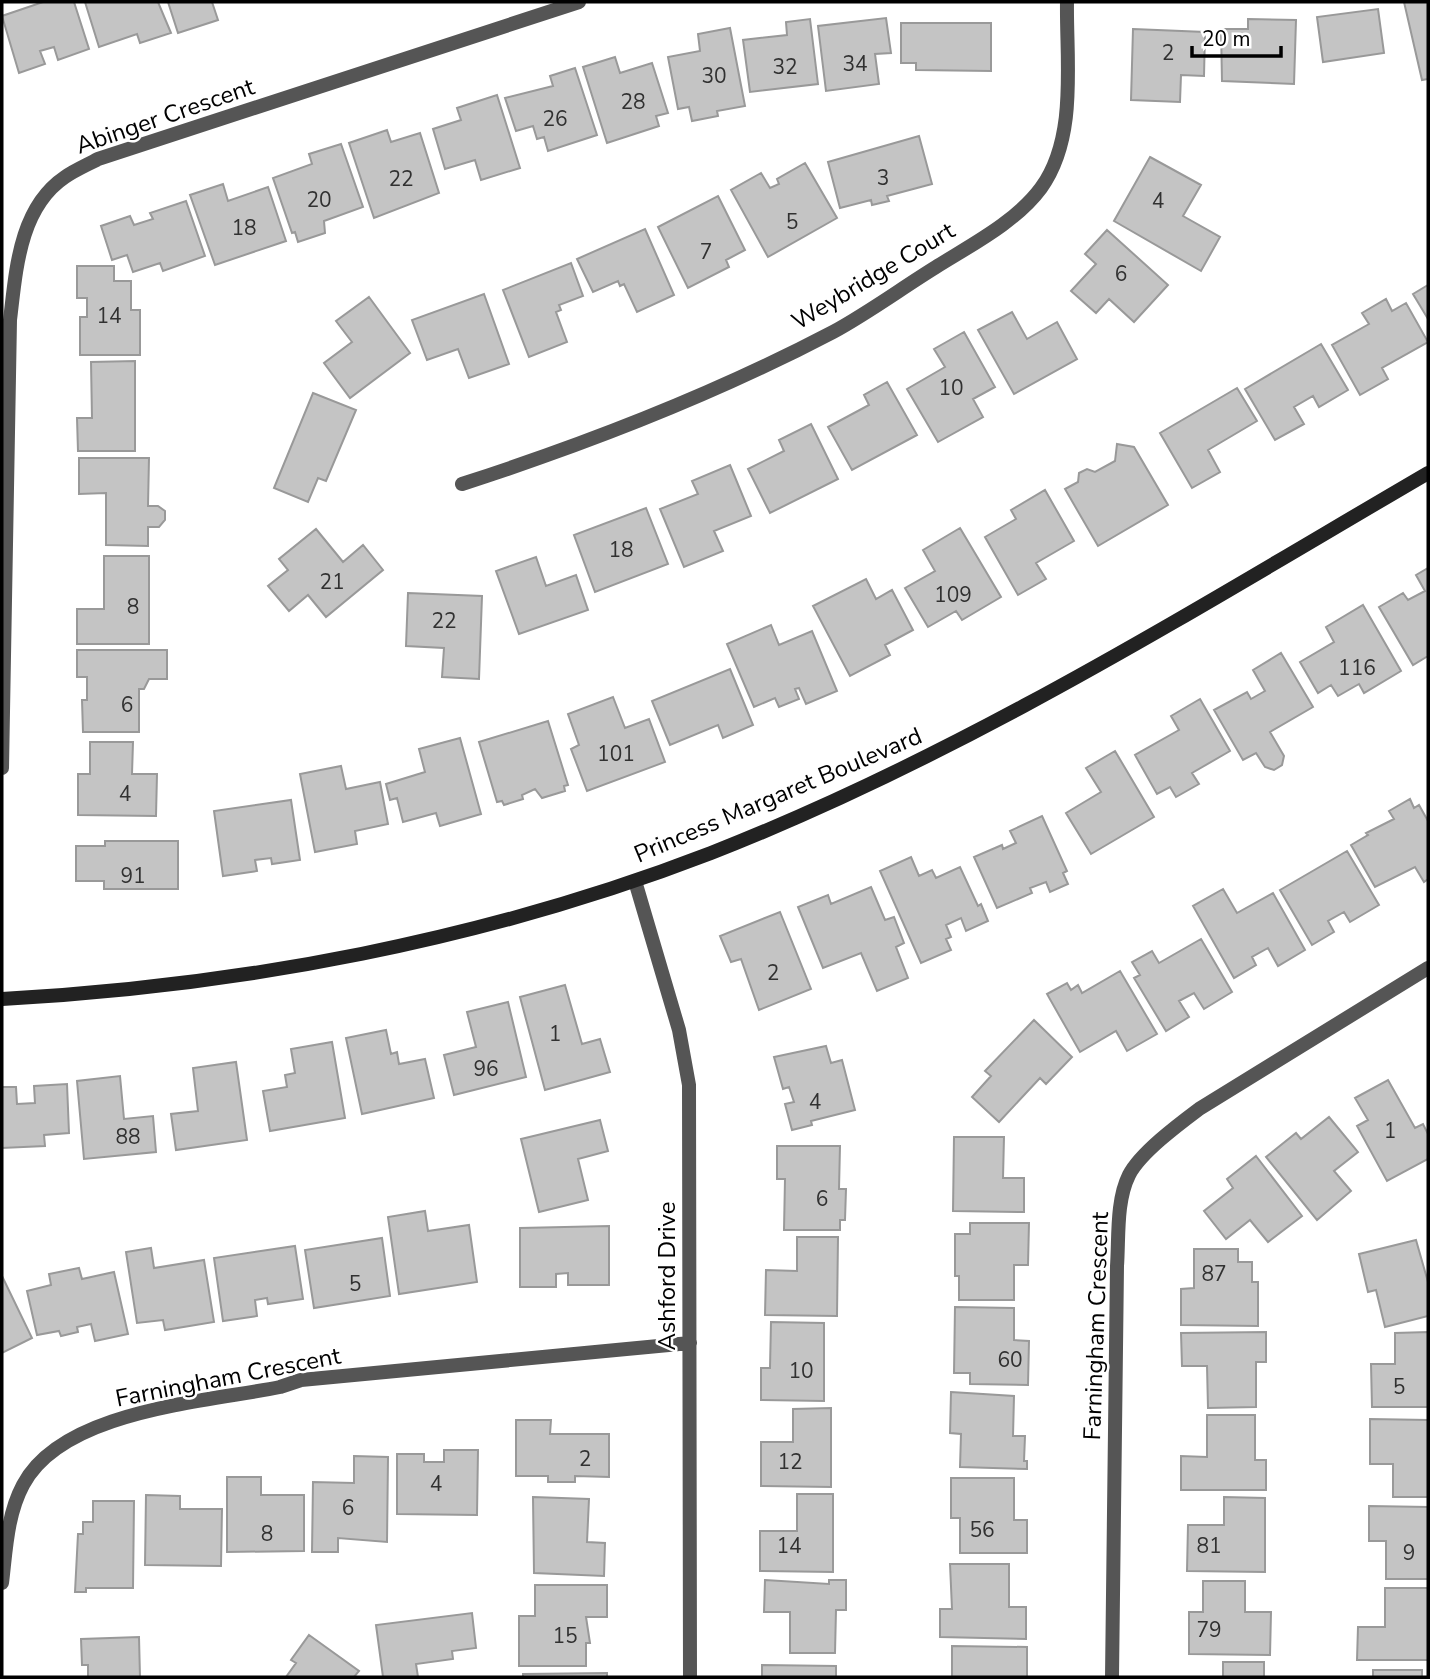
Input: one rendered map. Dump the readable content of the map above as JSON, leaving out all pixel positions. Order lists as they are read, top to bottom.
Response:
{
  "streets": {
    "street": [
      "Abinger Crescent",
      "Weybridge Court",
      "Princess Margaret Boulevard",
      "Ashford Drive",
      "Farningham Crescent"
    ]
  },
  "crossings": [
    ["Princess Margaret Boulevard", "Ashford Drive"],
    ["Ashford Drive", "Farningham Crescent"]
  ],
  "house_numbers": [
    "2",
    "34",
    "32",
    "30",
    "28",
    "26",
    "3",
    "22",
    "20",
    "4",
    "5",
    "18",
    "7",
    "6",
    "14",
    "10",
    "18",
    "21",
    "109",
    "8",
    "22",
    "116",
    "6",
    "101",
    "4",
    "91",
    "2",
    "1",
    "96",
    "4",
    "1",
    "88",
    "6",
    "87",
    "5",
    "60",
    "10",
    "5",
    "2",
    "12",
    "4",
    "6",
    "56",
    "8",
    "14",
    "81",
    "9",
    "79",
    "15"
  ],
  "scale_bar": "20 m"
}
